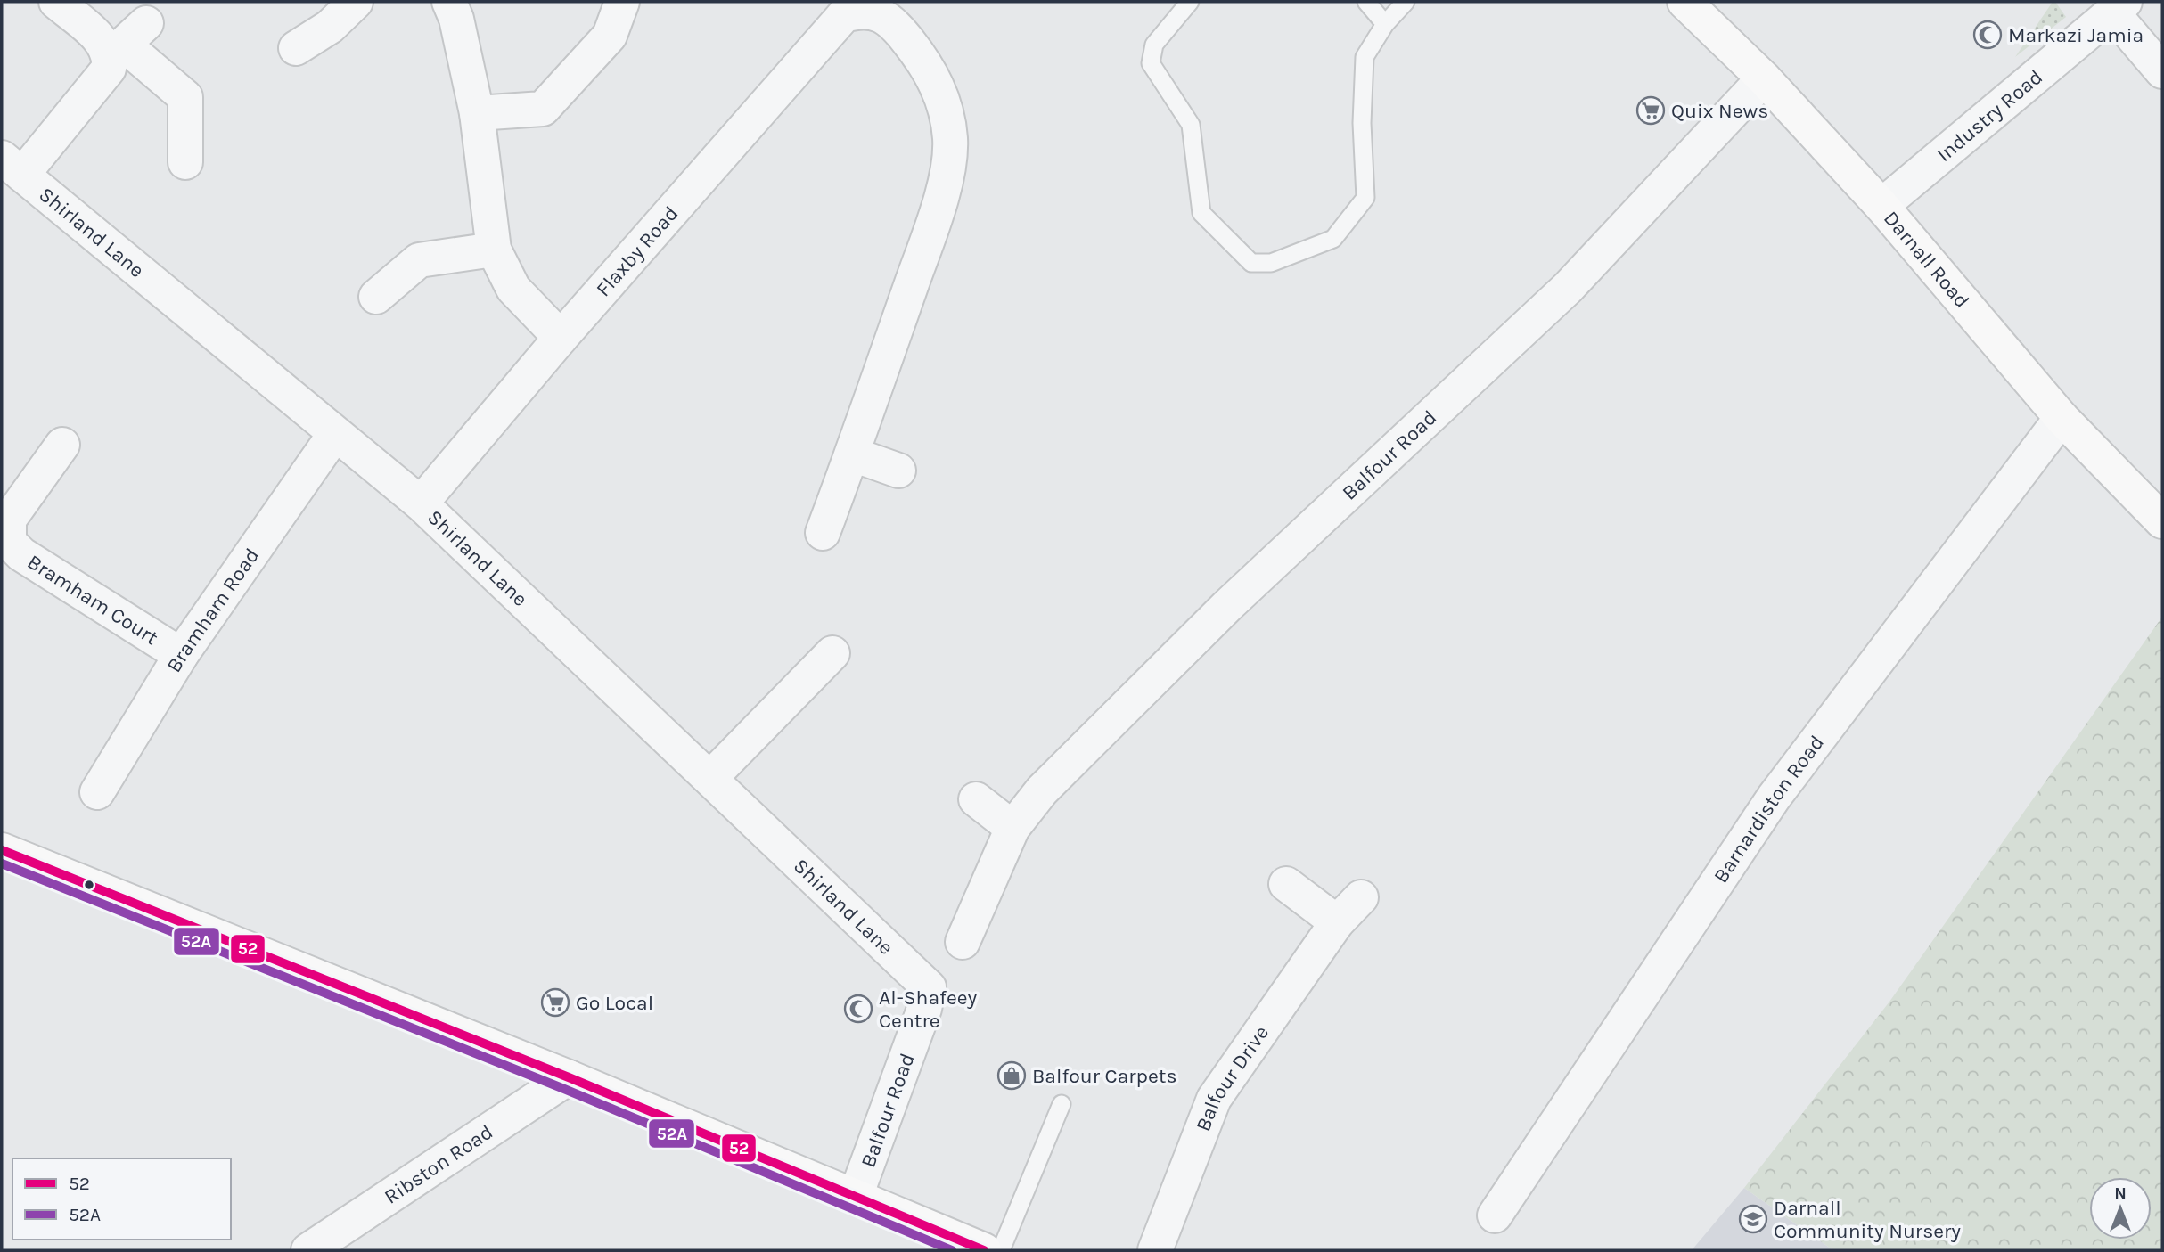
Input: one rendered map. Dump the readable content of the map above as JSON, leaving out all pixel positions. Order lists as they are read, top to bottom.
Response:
{
  "streets": {
    "main road": ["Darnall Road"],
    "street": [
      "Industry Road",
      "Shirland Lane",
      "Flaxby Road",
      "Balfour Road",
      "Bramham Court",
      "Bramham Road",
      "Barnardiston Road",
      "Balfour Drive",
      "Ribston Road"
    ]
  },
  "crossings": [
    ["Industry Road", "Darnall Road"],
    ["Shirland Lane", "Flaxby Road"],
    ["Shirland Lane", "Balfour Road"],
    ["Shirland Lane", "Bramham Road"],
    ["Darnall Road", "Balfour Road"],
    ["Darnall Road", "Barnardiston Road"],
    ["Bramham Court", "Bramham Road"]
  ],
  "places": {
    "mosque": ["Markazi Jamia", "Al-Shafeey Centre"],
    "supermarket": ["Quix News", "Go Local"],
    "shop": ["Balfour Carpets"],
    "school or university": ["Darnall Community Nursery"]
  },
  "lines": ["transit line 52", "transit line 52A"],
  "legend": ["52", "52A"],
  "north": "top"
}
